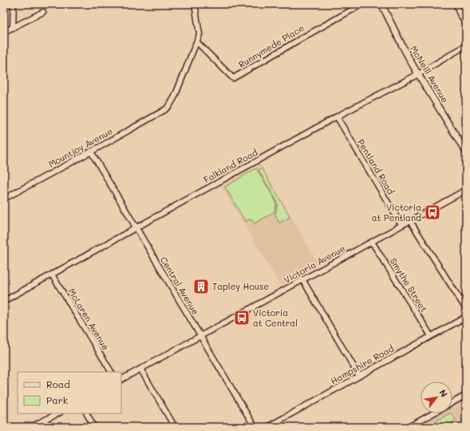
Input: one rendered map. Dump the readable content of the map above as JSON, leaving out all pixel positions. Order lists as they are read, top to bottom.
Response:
{
  "streets": {
    "street": [
      "Runnymede Place",
      "McNeill Avenue",
      "Mountjoy Avenue",
      "Falkland Road",
      "Pentland Road",
      "Victoria Avenue",
      "Smythe Street",
      "Central Avenue",
      "McLaren Avenue",
      "Hampshire Road"
    ]
  },
  "crossings": [
    ["Runnymede Place", "Mountjoy Avenue"],
    ["McNeill Avenue", "Falkland Road"],
    ["Mountjoy Avenue", "Central Avenue"],
    ["Falkland Road", "Pentland Road"],
    ["Falkland Road", "Central Avenue"],
    ["Falkland Road", "McLaren Avenue"],
    ["Pentland Road", "Victoria Avenue"],
    ["Victoria Avenue", "Smythe Street"],
    ["Victoria Avenue", "Central Avenue"],
    ["Smythe Street", "Hampshire Road"]
  ],
  "places": {
    "bus stop": ["Victoria at Pentland", "Victoria at Central"],
    "building": ["Tapley House"]
  },
  "legend": ["Road", "Park"],
  "north": "top right"
}
